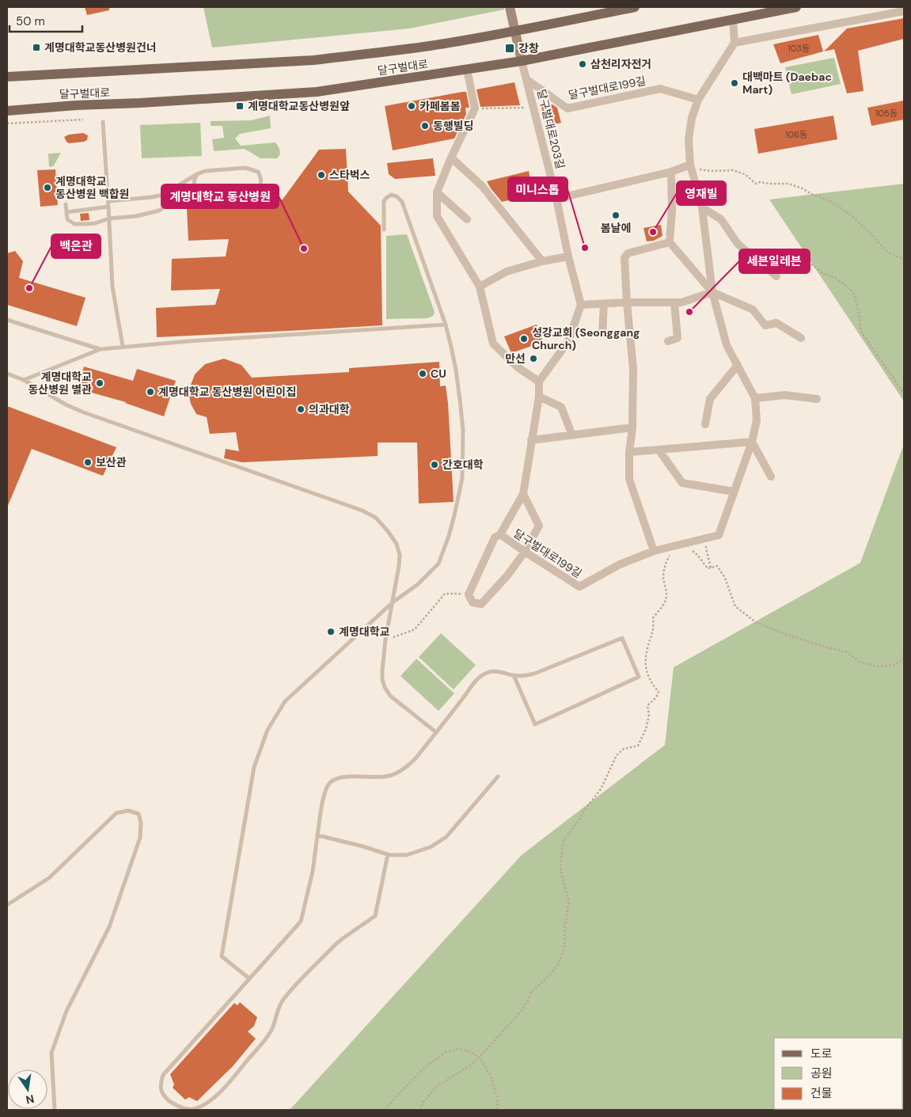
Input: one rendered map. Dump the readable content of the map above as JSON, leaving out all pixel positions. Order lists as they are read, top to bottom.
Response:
{
  "streets": {
    "main road": ["달구벌대로"],
    "street": ["달구벌대로199길", "달구벌대로203길"]
  },
  "crossings": [
    ["달구벌대로", "달구벌대로203길"],
    ["달구벌대로199길", "달구벌대로203길"]
  ],
  "places": {
    "transit": ["계명대학교동산병원건너", "강창", "계명대학교동산병원앞"],
    "other": [
      "삼천리자전거",
      "대백마트 (Daebac Mart)",
      "카페봄봄",
      "동행빌딩",
      "스타벅스",
      "계명대학교 동산병원 백합원",
      "봄날에",
      "영재빌",
      "미니스톱",
      "계명대학교 동산병원",
      "백은관",
      "세븐일레븐",
      "성강교회 (Seonggang Church)",
      "만선",
      "CU",
      "계명대학교 동산병원 별관",
      "계명대학교 동산병원 어린이집",
      "의과대학",
      "보산관",
      "간호대학",
      "계명대학교"
    ]
  },
  "house_numbers": ["103동", "105동", "106동"],
  "legend": ["도로", "공원", "건물"],
  "scale_bar": "50 m",
  "north": "bottom"
}
